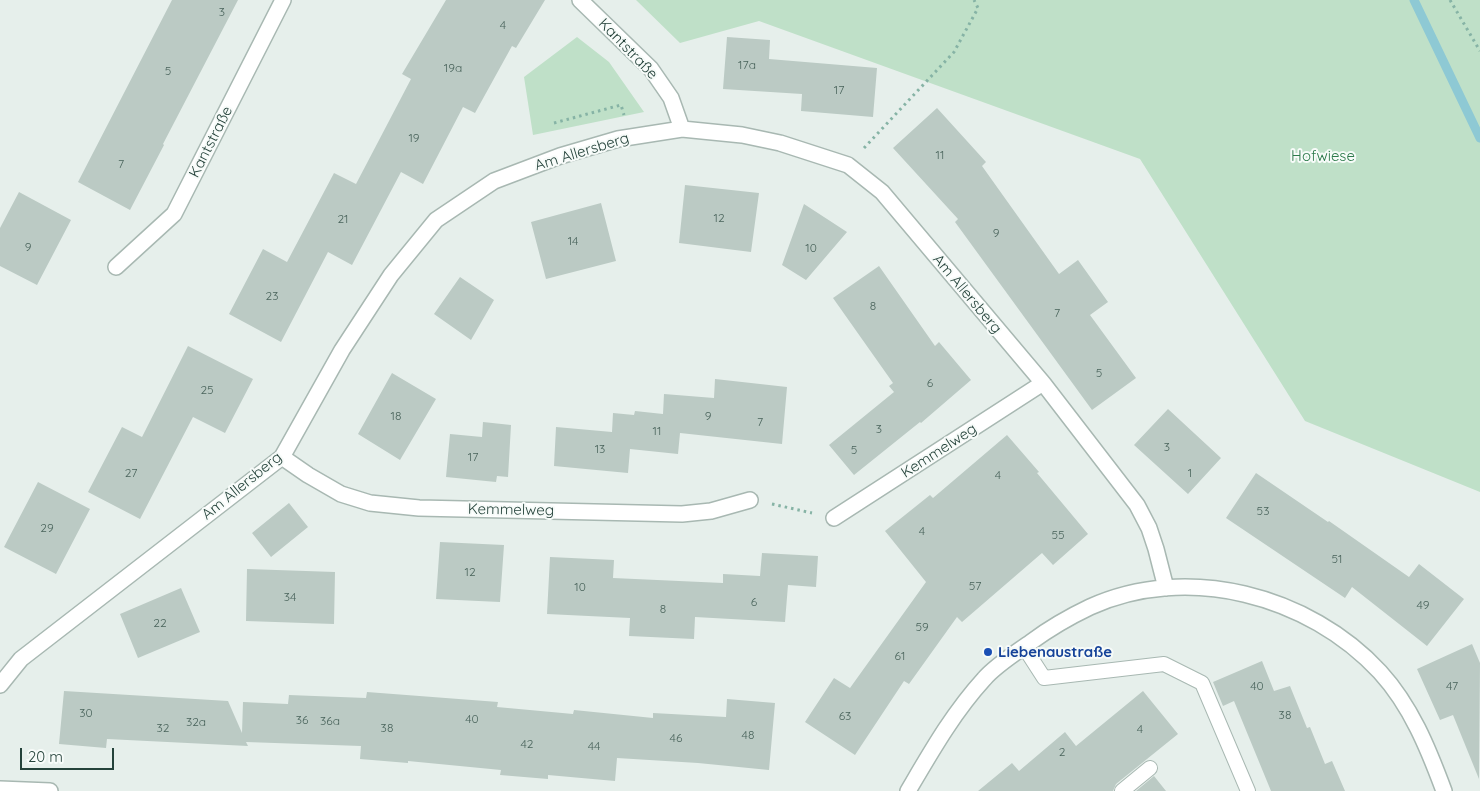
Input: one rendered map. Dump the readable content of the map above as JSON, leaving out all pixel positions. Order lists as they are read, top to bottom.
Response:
{
  "streets": {
    "street": ["Kantstraße", "Am Allersberg", "Kemmelweg"]
  },
  "crossings": [
    ["Kantstraße", "Am Allersberg"],
    ["Am Allersberg", "Kemmelweg"]
  ],
  "parks": ["Hofwiese"],
  "places": ["Liebenaustraße"],
  "house_numbers": [
    "3",
    "4",
    "17a",
    "19a",
    "5",
    "17",
    "19",
    "11",
    "7",
    "12",
    "21",
    "9",
    "14",
    "9",
    "10",
    "23",
    "8",
    "7",
    "5",
    "6",
    "25",
    "18",
    "9",
    "7",
    "3",
    "11",
    "3",
    "13",
    "5",
    "17",
    "27",
    "1",
    "4",
    "53",
    "29",
    "4",
    "55",
    "51",
    "12",
    "57",
    "10",
    "34",
    "6",
    "49",
    "8",
    "22",
    "59",
    "61",
    "40",
    "47",
    "30",
    "38",
    "63",
    "40",
    "36",
    "36a",
    "32a",
    "32",
    "38",
    "4",
    "48",
    "46",
    "42",
    "44",
    "2"
  ],
  "scale_bar": "20 m"
}
